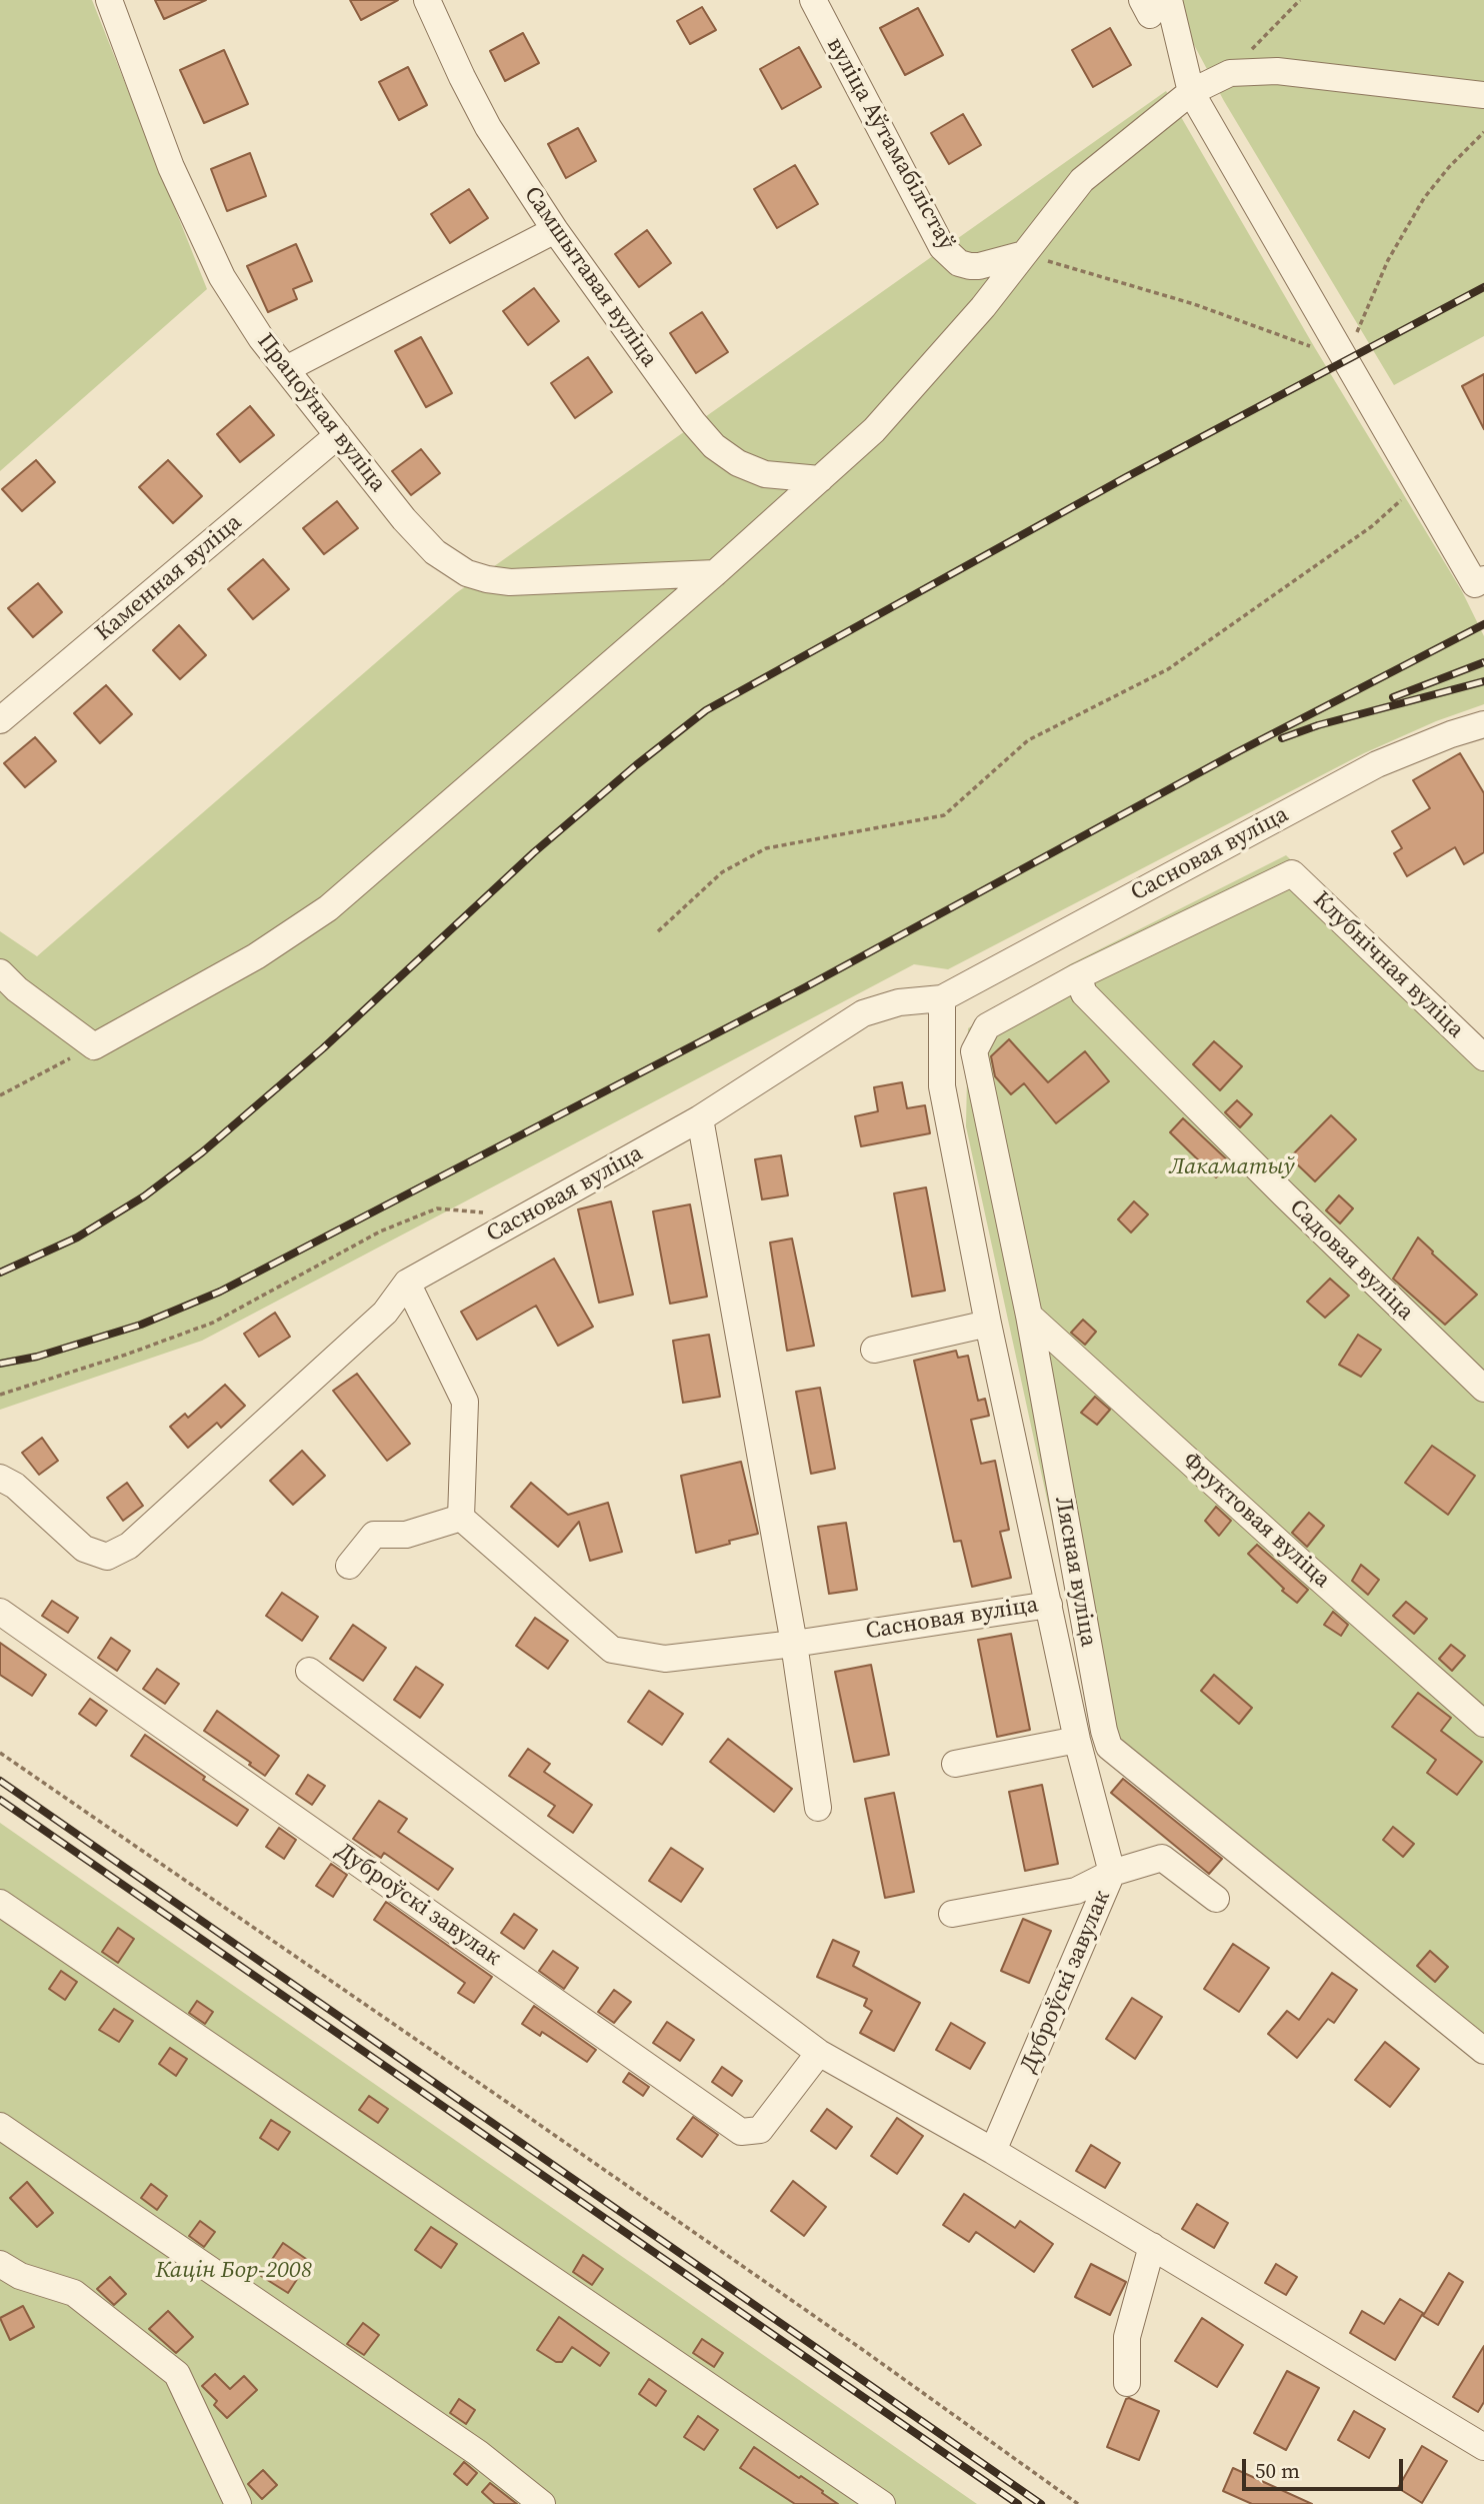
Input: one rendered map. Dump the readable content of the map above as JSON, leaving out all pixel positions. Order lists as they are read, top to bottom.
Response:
{
  "streets": {
    "street": [
      "вуліца Аўтамабілістаў",
      "Самшытавая вуліца",
      "Працоўная вуліца",
      "Каменная вуліца",
      "Сасновая вуліца",
      "Клубнічная вуліца",
      "Садовая вуліца",
      "Фруктовая вуліца",
      "Лясная вуліца",
      "Дуброўскі завулак"
    ]
  },
  "crossings": [
    ["Працоўная вуліца", "Каменная вуліца"],
    ["Сасновая вуліца", "Дуброўскі завулак"],
    ["Клубнічная вуліца", "Лясная вуліца"],
    ["Садовая вуліца", "Лясная вуліца"],
    ["Фруктовая вуліца", "Лясная вуліца"]
  ],
  "parks": ["Лакаматыў", "Кацін Бор-2008"],
  "scale_bar": "50 m"
}
